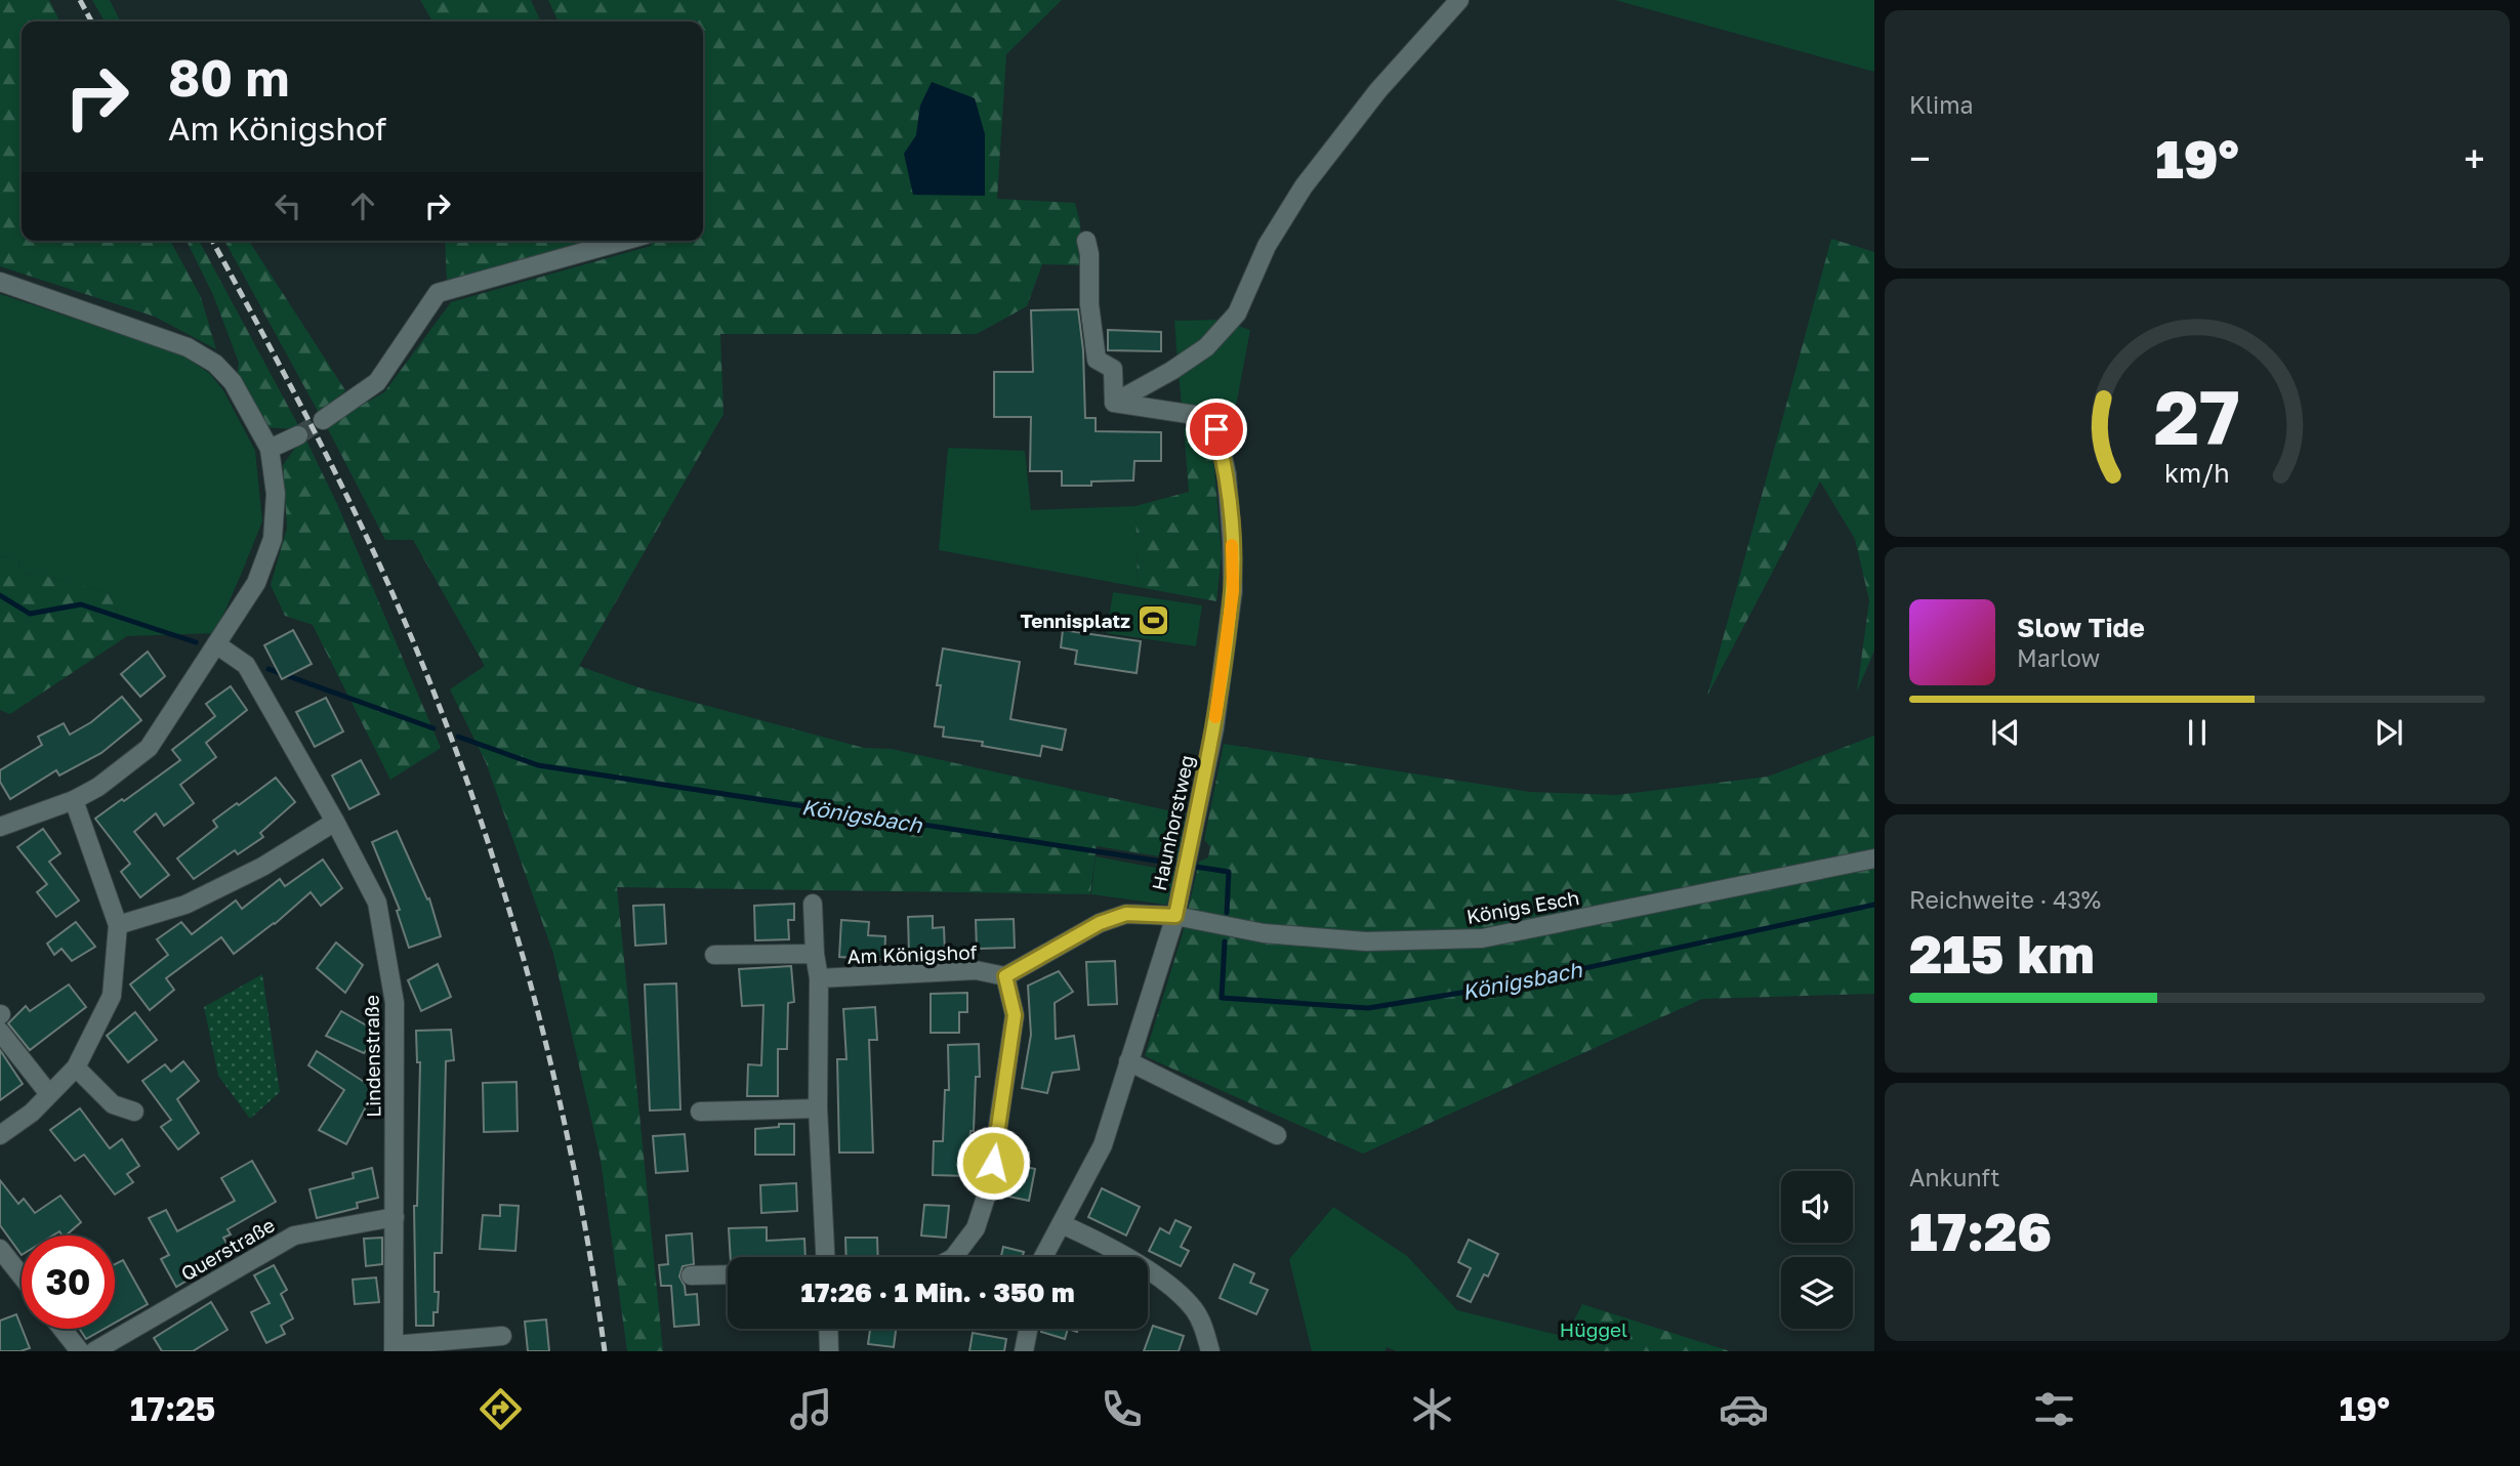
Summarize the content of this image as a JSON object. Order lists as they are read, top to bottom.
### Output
{
  "streets": {
    "street": [
      "Haunhorstweg",
      "Königs Esch",
      "Am Königshof",
      "Lindenstraße",
      "Querstraße"
    ]
  },
  "crossings": [
    ["Haunhorstweg", "Königs Esch"],
    ["Lindenstraße", "Querstraße"]
  ],
  "water": ["Königsbach"],
  "parks": ["Hüggel"],
  "places": {
    "sports": ["Tennisplatz"]
  },
  "page": {
    "tile": [
      "Klima",
      ["Reichweite · 43%", "215 km"],
      ["Ankunft", "17:26"]
    ],
    "turn": ["80 m", "Am Königshof"],
    "heat": ["−", "19°", "+"],
    "song": ["Slow Tide", "Marlow"],
    "limit": "30",
    "trip": "17:26 · 1 Min. · 350 m",
    "tabs": ["17:25", "19°"],
    "gauge": ["27", "km/h"]
  }
}
